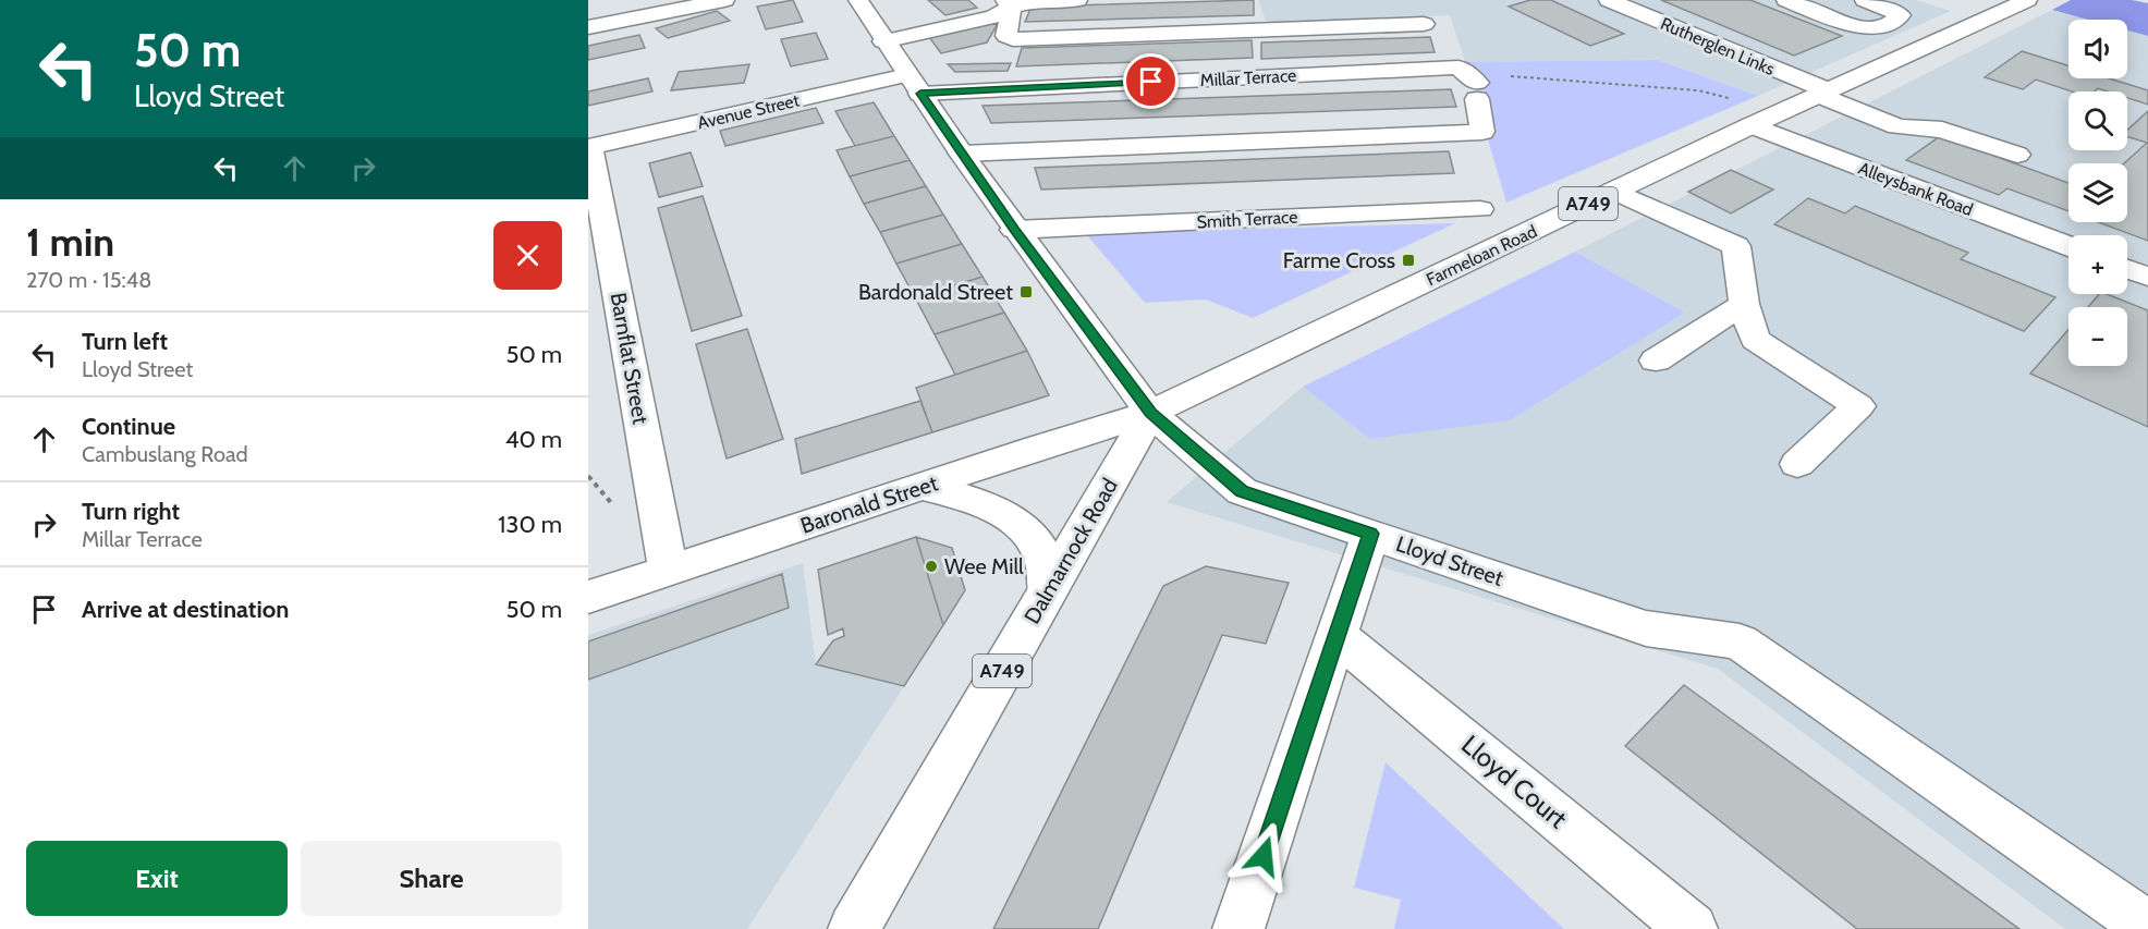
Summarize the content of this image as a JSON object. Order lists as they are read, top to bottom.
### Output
{
  "streets": {
    "street": [
      "Rutherglen Links",
      "Millar Terrace",
      "Avenue Street",
      "Alleysbank Road",
      "A749",
      "Smith Terrace",
      "Farmeloan Road",
      "Barnflat Street",
      "Baronald Street",
      "Dalmarnock Road",
      "Lloyd Street",
      "Lloyd Court"
    ]
  },
  "crossings": [
    ["Rutherglen Links", "Farmeloan Road"],
    ["Millar Terrace", "Avenue Street"],
    ["Millar Terrace", "Lloyd Street"],
    ["Avenue Street", "Barnflat Street"],
    ["Avenue Street", "Lloyd Street"],
    ["Alleysbank Road", "Farmeloan Road"],
    ["Smith Terrace", "Lloyd Street"],
    ["Farmeloan Road", "Baronald Street"],
    ["Farmeloan Road", "Dalmarnock Road"],
    ["Farmeloan Road", "Lloyd Street"],
    ["Barnflat Street", "Baronald Street"],
    ["Baronald Street", "Dalmarnock Road"],
    ["Baronald Street", "Lloyd Street"],
    ["Dalmarnock Road", "Lloyd Street"]
  ],
  "places": {
    "transit": ["Farme Cross", "Bardonald Street"],
    "other": ["Wee Mill"]
  },
  "page": {
    "turn": ["50 m", "Lloyd Street"],
    "map_buttons": ["+", "−"],
    "heading": ["1 min", "270 m · 15:48"],
    "list": [
      {
        "name": "Turn left",
        "note": "Lloyd Street",
        "value": "50 m"
      },
      {
        "name": "Continue",
        "note": "Cambuslang Road",
        "value": "40 m"
      },
      {
        "name": "Turn right",
        "note": "Millar Terrace",
        "value": "130 m"
      },
      {
        "name": "Arrive at destination",
        "value": "50 m"
      }
    ],
    "buttons": ["Exit", "Share"]
  }
}
